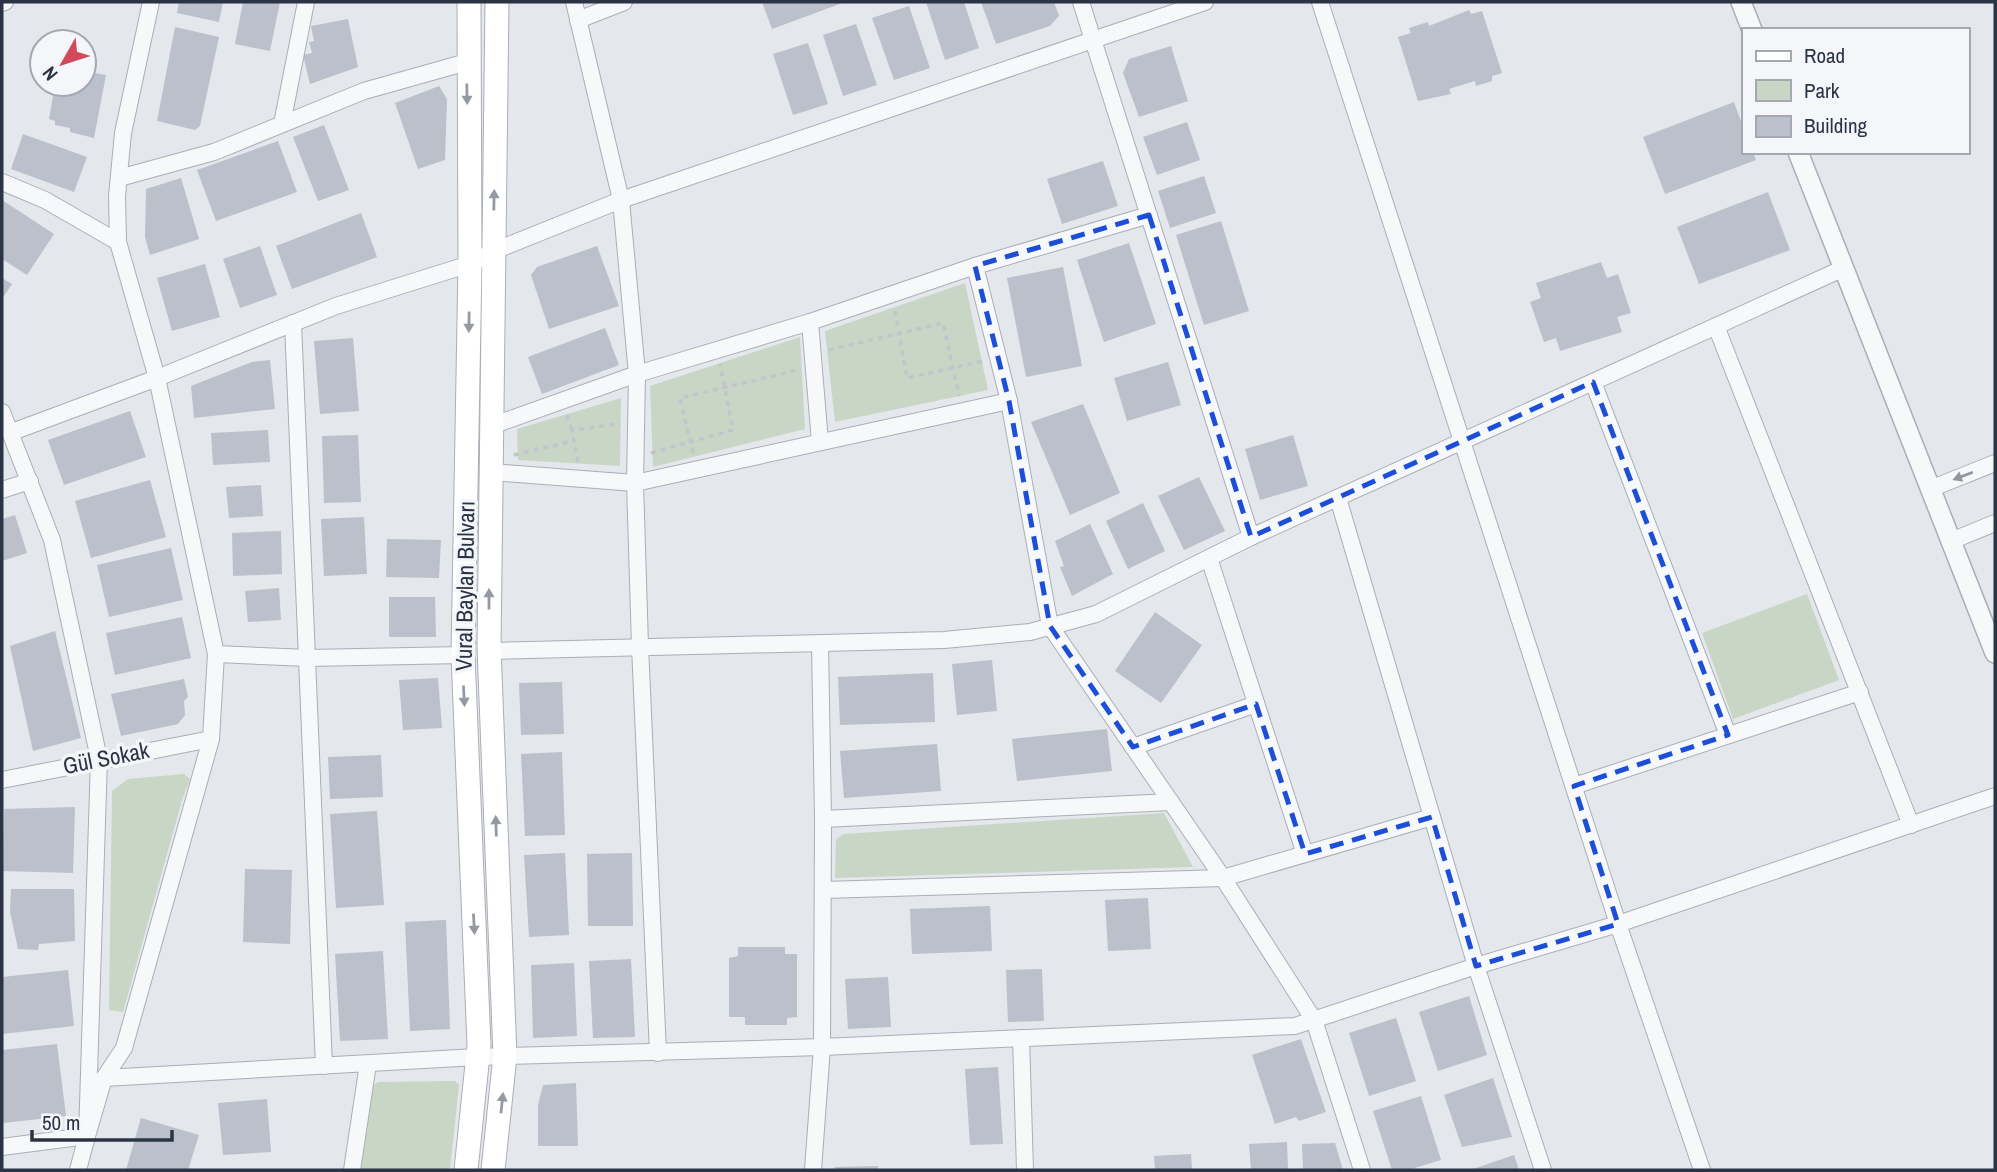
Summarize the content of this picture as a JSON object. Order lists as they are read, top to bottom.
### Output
{
  "streets": {
    "main road": ["Vural Baylan Bulvarı"],
    "street": ["Gül Sokak"]
  },
  "legend": ["Road", "Park", "Building"],
  "scale_bar": "50 m",
  "north": "bottom left"
}
